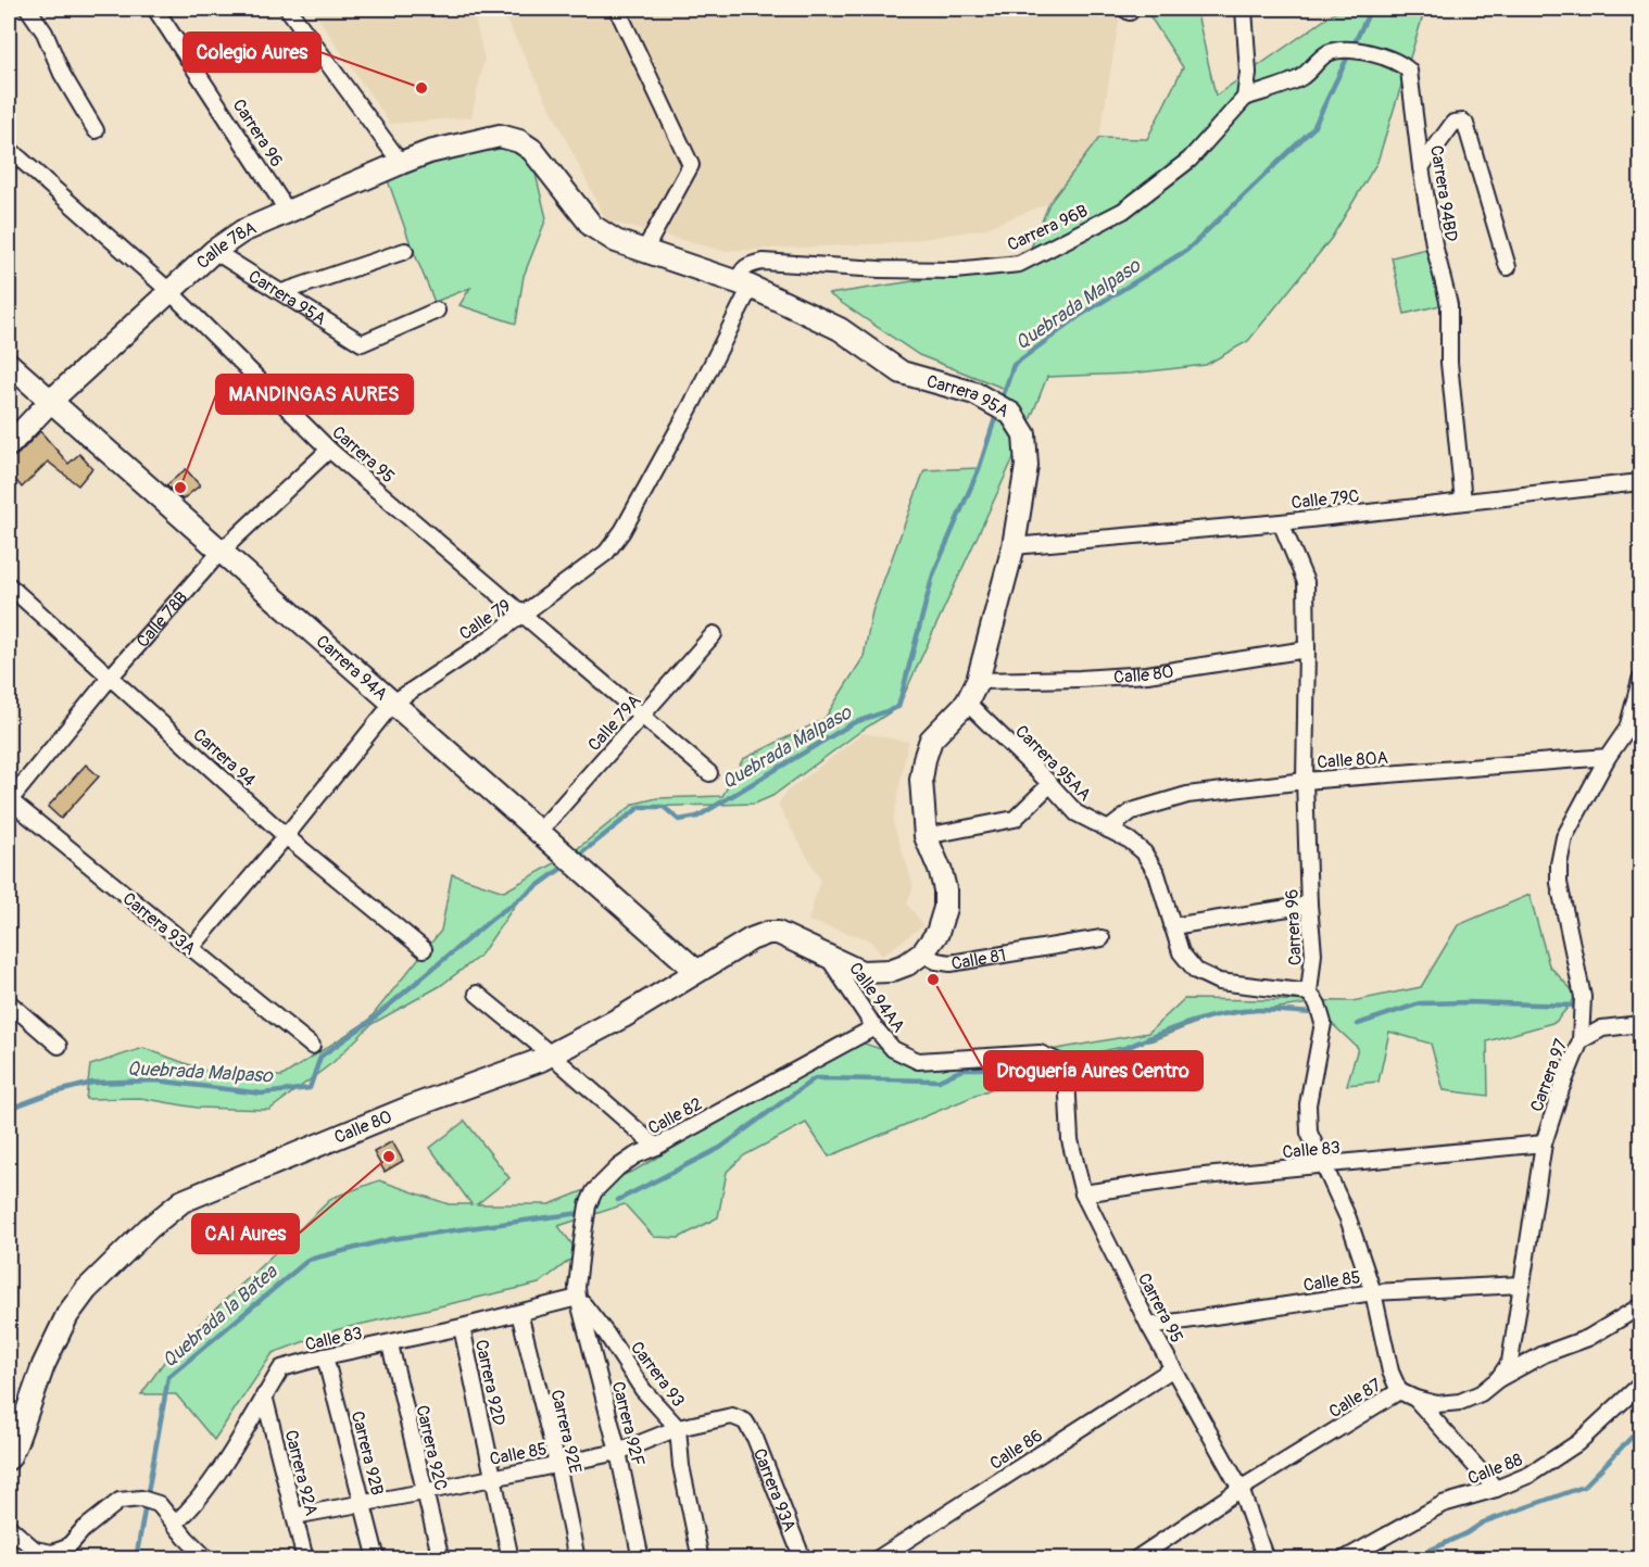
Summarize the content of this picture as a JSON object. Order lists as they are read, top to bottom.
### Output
{
  "streets": {
    "street": [
      "Carrera 96",
      "Carrera 94BD",
      "Carrera 96B",
      "Calle 78A",
      "Carrera 95A",
      "Carrera 95",
      "Calle 79C",
      "Calle 78B",
      "Calle 79",
      "Carrera 94A",
      "Calle 80",
      "Calle 79A",
      "Carrera 94",
      "Calle 80A",
      "Carrera 95AA",
      "Carrera 93A",
      "Calle 81",
      "Calle 94AA",
      "Carrera 97",
      "Calle 82",
      "Calle 83",
      "Calle 85",
      "Carrera 93",
      "Carrera 92D",
      "Calle 87",
      "Carrera 92F",
      "Carrera 92E",
      "Carrera 92C",
      "Calle 86",
      "Carrera 92B",
      "Calle 88",
      "Carrera 92A"
    ]
  },
  "crossings": [
    ["Carrera 96", "Calle 78A"],
    ["Carrera 96", "Calle 79C"],
    ["Carrera 96", "Calle 80"],
    ["Carrera 96", "Calle 80A"],
    ["Carrera 96", "Carrera 95AA"],
    ["Carrera 94BD", "Carrera 96B"],
    ["Carrera 94BD", "Calle 79C"],
    ["Carrera 96B", "Carrera 95A"],
    ["Carrera 96B", "Calle 79"],
    ["Calle 78A", "Carrera 95A"],
    ["Calle 78A", "Carrera 95"],
    ["Calle 78A", "Carrera 94A"],
    ["Carrera 95A", "Calle 79C"],
    ["Carrera 95A", "Calle 79"],
    ["Carrera 95A", "Calle 80"],
    ["Carrera 95A", "Carrera 95AA"],
    ["Carrera 95A", "Calle 81"],
    ["Carrera 95", "Calle 78B"],
    ["Carrera 95", "Calle 79"],
    ["Carrera 95", "Calle 79A"],
    ["Carrera 95", "Calle 94AA"],
    ["Carrera 95", "Calle 83"],
    ["Carrera 95", "Calle 85"],
    ["Carrera 95", "Calle 87"],
    ["Carrera 95", "Calle 86"],
    ["Calle 78B", "Carrera 94A"],
    ["Calle 78B", "Carrera 94"],
    ["Calle 78B", "Carrera 93A"],
    ["Calle 79", "Carrera 94A"],
    ["Calle 79", "Carrera 94"],
    ["Calle 79", "Carrera 93A"],
    ["Carrera 94A", "Calle 80"],
    ["Carrera 94A", "Calle 79A"],
    ["Calle 80", "Calle 94AA"],
    ["Calle 80A", "Carrera 95AA"],
    ["Calle 80A", "Carrera 97"],
    ["Carrera 93A", "Calle 85"],
    ["Calle 94AA", "Calle 82"],
    ["Carrera 97", "Calle 83"],
    ["Carrera 97", "Calle 85"],
    ["Carrera 97", "Calle 87"],
    ["Calle 82", "Calle 83"],
    ["Calle 82", "Carrera 93"],
    ["Calle 82", "Carrera 92F"],
    ["Calle 83", "Carrera 93"],
    ["Calle 83", "Carrera 92D"],
    ["Calle 83", "Carrera 92F"],
    ["Calle 83", "Carrera 92E"],
    ["Calle 83", "Carrera 92C"],
    ["Calle 83", "Carrera 92B"],
    ["Calle 83", "Carrera 92A"],
    ["Calle 85", "Carrera 93"],
    ["Calle 85", "Carrera 92D"],
    ["Calle 85", "Carrera 92F"],
    ["Calle 85", "Carrera 92E"],
    ["Calle 85", "Carrera 92C"],
    ["Calle 85", "Carrera 92B"],
    ["Calle 85", "Carrera 92A"],
    ["Carrera 93", "Carrera 92F"]
  ],
  "water": ["Quebrada Malpaso", "Quebrada la Batea"],
  "places": [
    "Colegio Aures",
    "MANDINGAS AURES",
    "Droguería Aures Centro",
    "CAI Aures"
  ]
}
